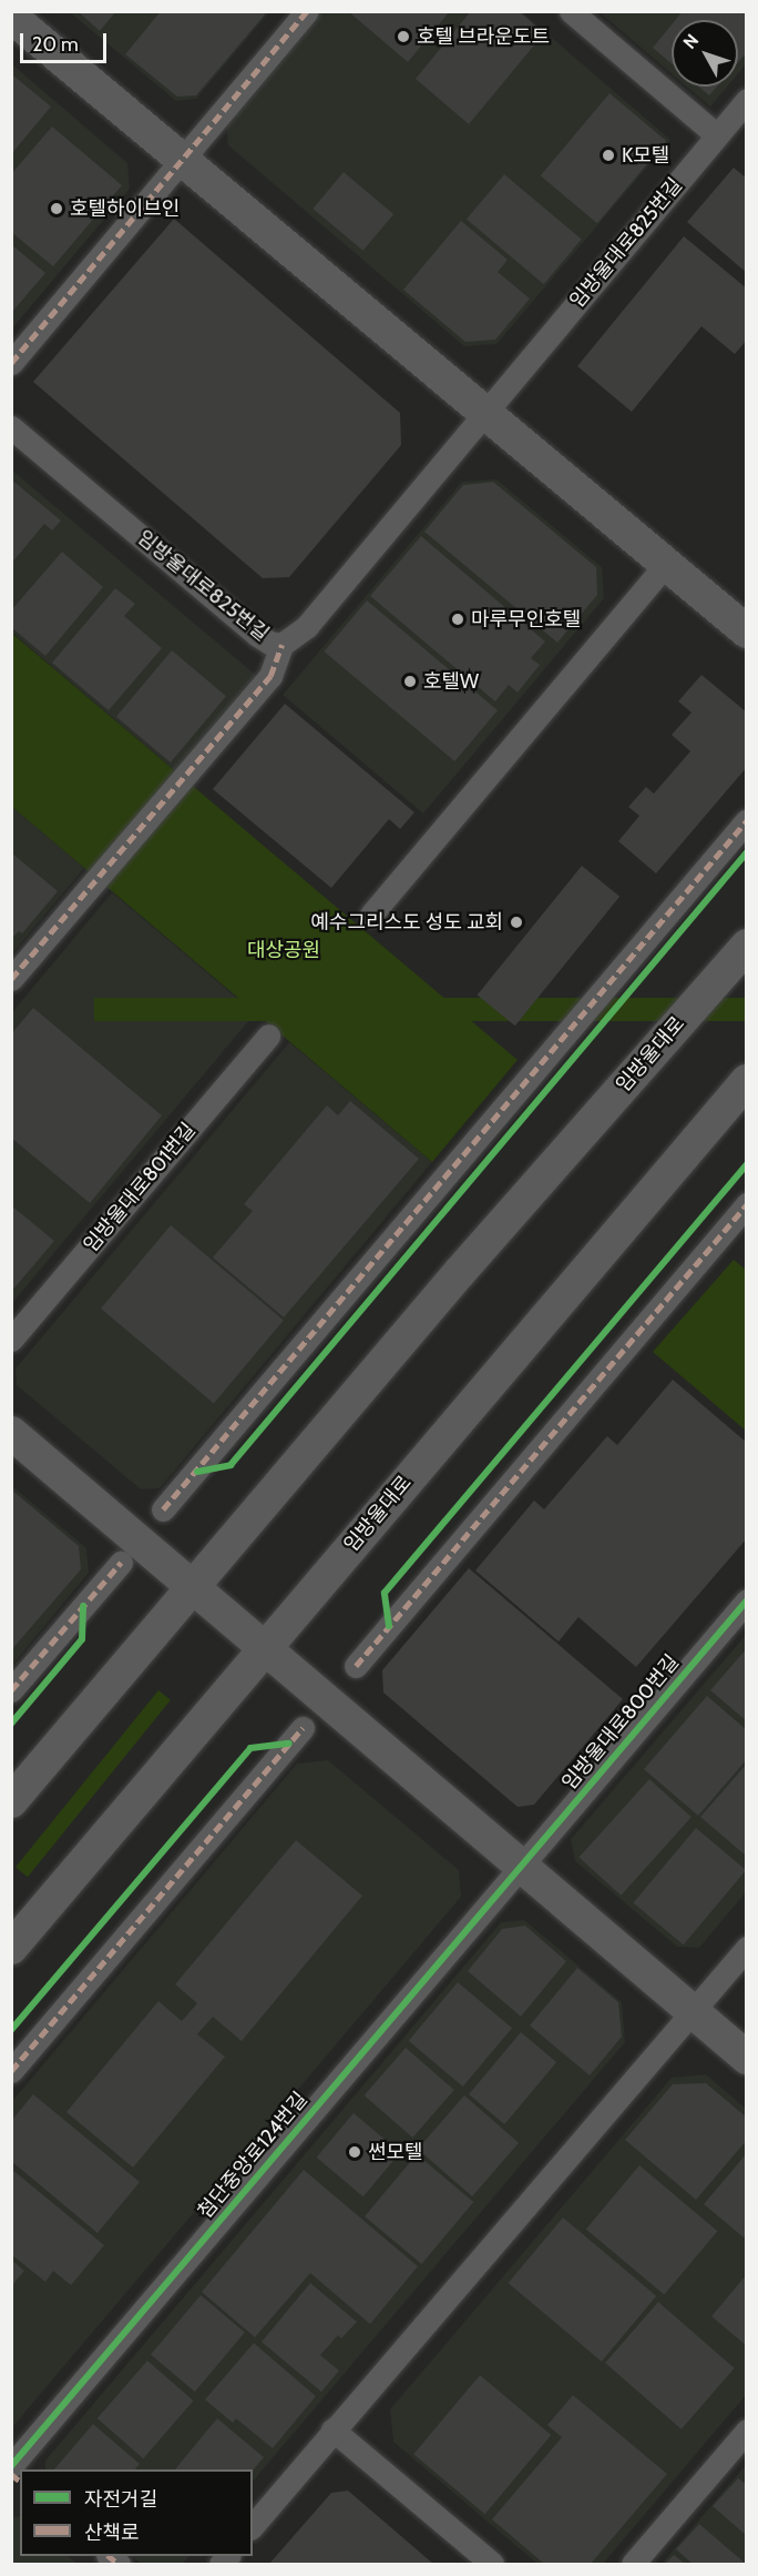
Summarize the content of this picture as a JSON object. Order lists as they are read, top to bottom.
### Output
{
  "streets": {
    "main road": ["임방울대로"],
    "street": [
      "임방울대로825번길",
      "임방울대로801번길",
      "임방울대로800번길",
      "첨단중앙로124번길"
    ]
  },
  "crossings": [
    ["임방울대로800번길", "첨단중앙로124번길"]
  ],
  "parks": ["대상공원"],
  "places": [
    "호텔 브라운도트",
    "K모텔",
    "호텔하이브인",
    "마루무인호텔",
    "호텔W",
    "예수그리스도 성도 교회",
    "썬모텔"
  ],
  "legend": ["자전거길", "산책로"],
  "scale_bar": "20 m",
  "north": "top left"
}
